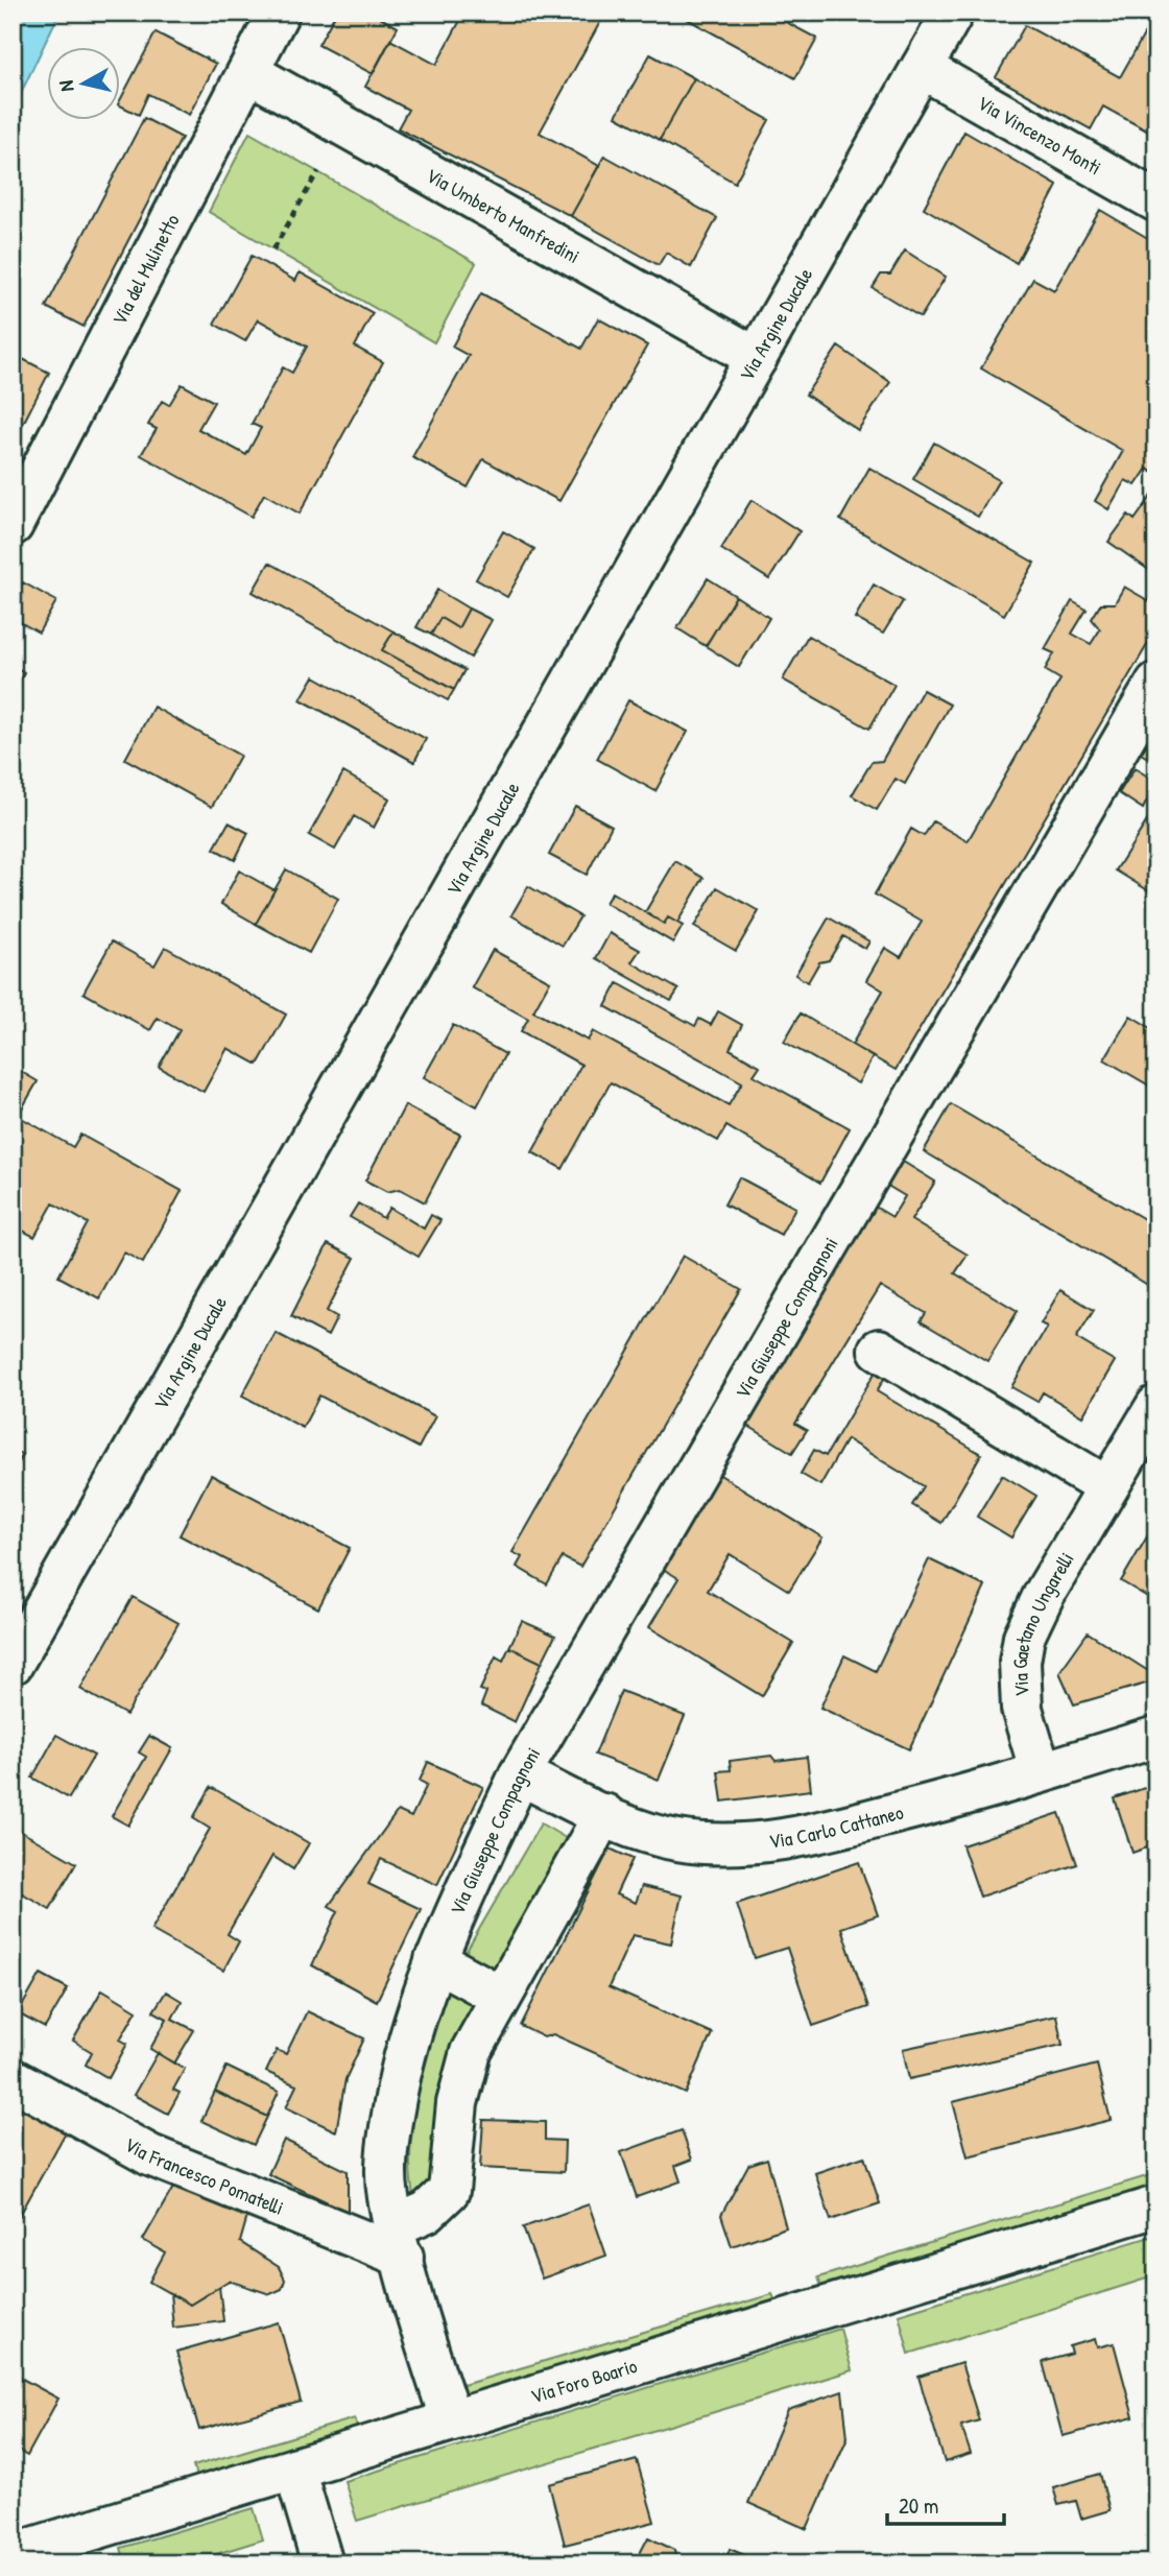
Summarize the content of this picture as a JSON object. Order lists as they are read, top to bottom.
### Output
{
  "streets": {
    "street": [
      "Via Vincenzo Monti",
      "Via Umberto Manfredini",
      "Via del Mulinetto",
      "Via Argine Ducale",
      "Via Giuseppe Compagnoni",
      "Via Gaetano Ungarelli",
      "Via Carlo Cattaneo",
      "Via Francesco Pomatelli",
      "Via Foro Boario"
    ]
  },
  "crossings": [
    ["Via Vincenzo Monti", "Via Argine Ducale"],
    ["Via Umberto Manfredini", "Via del Mulinetto"],
    ["Via Umberto Manfredini", "Via Argine Ducale"],
    ["Via Giuseppe Compagnoni", "Via Carlo Cattaneo"],
    ["Via Giuseppe Compagnoni", "Via Francesco Pomatelli"],
    ["Via Giuseppe Compagnoni", "Via Foro Boario"],
    ["Via Gaetano Ungarelli", "Via Carlo Cattaneo"]
  ],
  "scale_bar": "20 m",
  "north": "left"
}
